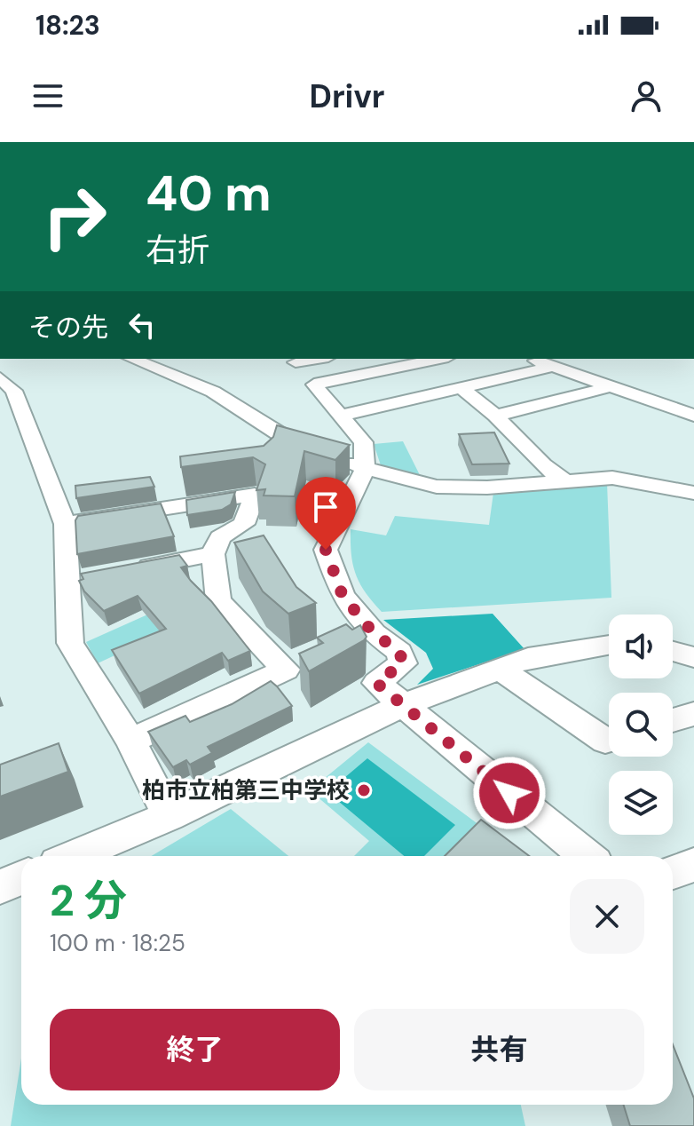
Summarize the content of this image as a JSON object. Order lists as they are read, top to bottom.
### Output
{
  "places": ["柏市立柏第三中学校"],
  "page": {
    "status": "18:23",
    "header": "Drivr",
    "turn": ["40 m", "右折"],
    "then": "その先",
    "heading": ["2 分", "100 m · 18:25"],
    "buttons": ["終了", "共有"]
  }
}
